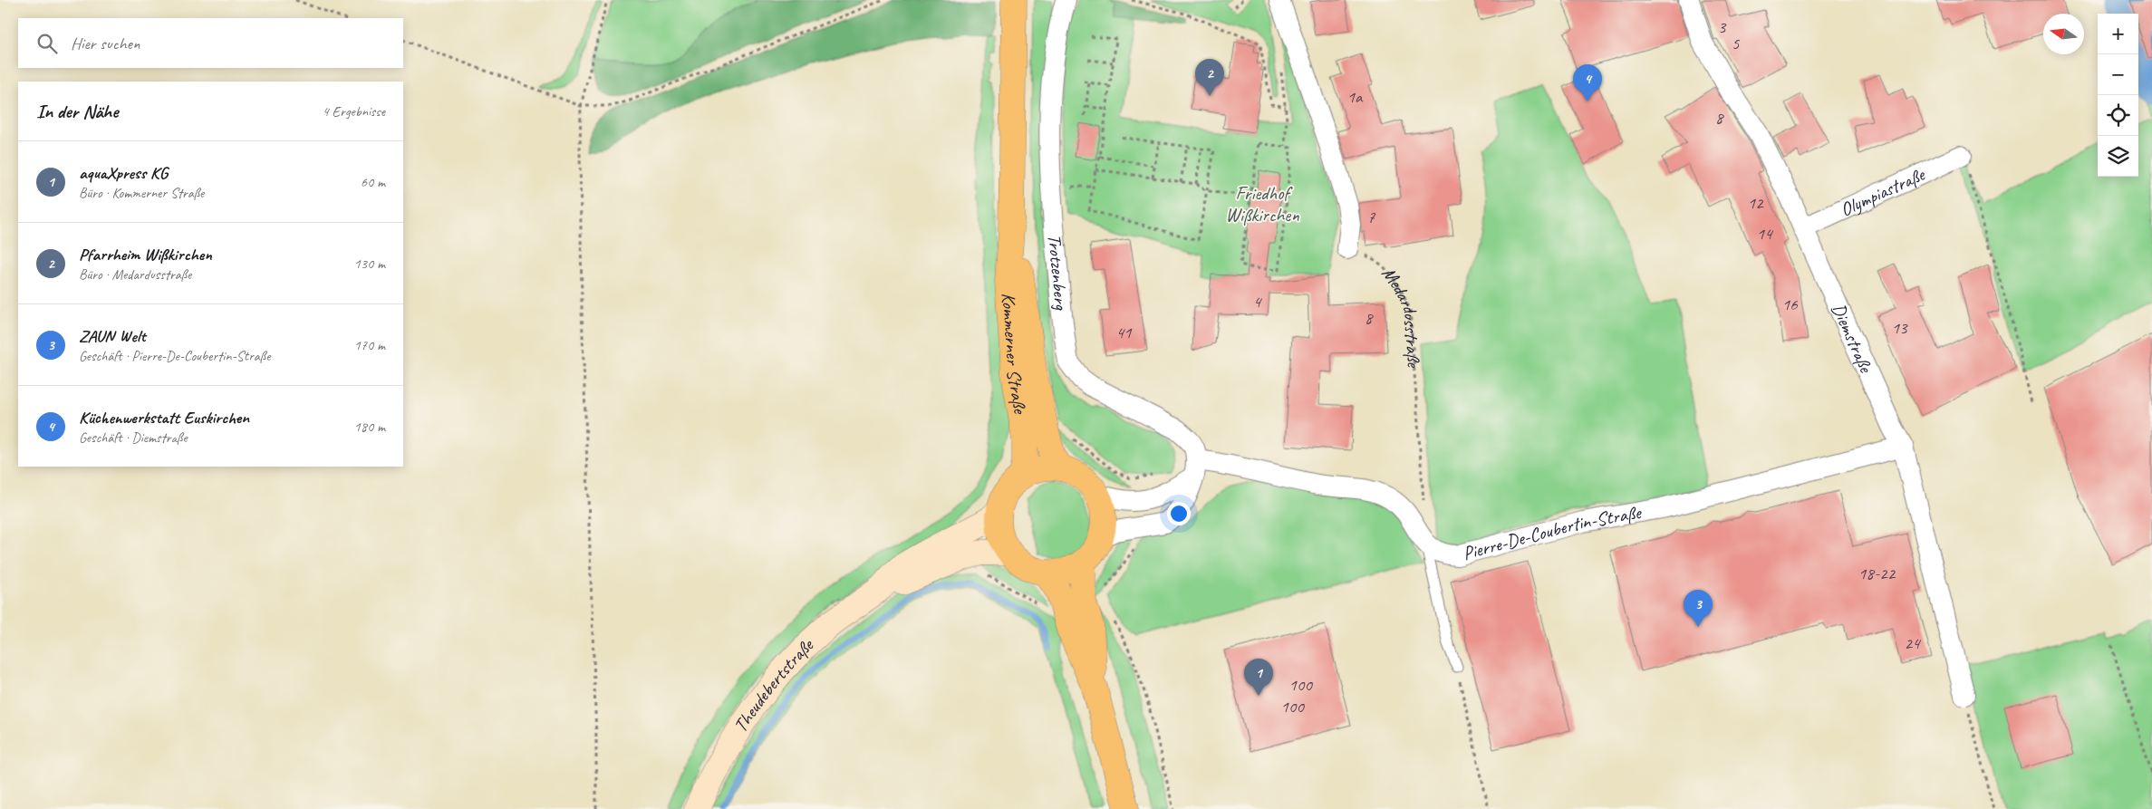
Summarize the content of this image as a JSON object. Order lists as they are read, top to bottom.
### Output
{
  "streets": {
    "main road": ["Kommerner Straße", "Theudebertstraße"],
    "street": [
      "Olympiastraße",
      "Trotzenberg",
      "Diemstraße",
      "Pierre-De-Coubertin-Straße"
    ],
    "path": ["Medardusstraße"]
  },
  "crossings": [
    ["Olympiastraße", "Diemstraße"],
    ["Diemstraße", "Pierre-De-Coubertin-Straße"],
    ["Kommerner Straße", "Theudebertstraße"]
  ],
  "parks": ["Friedhof Wißkirchen"],
  "house_numbers": [
    "3",
    "5",
    "1a",
    "8",
    "12",
    "7",
    "14",
    "4",
    "16",
    "8",
    "13",
    "41",
    "18-22",
    "24",
    "100",
    "100"
  ],
  "north": "left",
  "page": {
    "map_buttons": ["+", "−"],
    "search": "Hier suchen",
    "pins": [
      "2",
      "4",
      "3",
      "1"
    ],
    "heading": ["In der Nähe", "4 Ergebnisse"],
    "list": [
      {
        "mark": "1",
        "name": "aquaXpress KG",
        "note": "Büro · Kommerner Straße",
        "value": "60 m"
      },
      {
        "mark": "2",
        "name": "Pfarrheim Wißkirchen",
        "note": "Büro · Medardusstraße",
        "value": "130 m"
      },
      {
        "mark": "3",
        "name": "ZAUN Welt",
        "note": "Geschäft · Pierre-De-Coubertin-Straße",
        "value": "170 m"
      },
      {
        "mark": "4",
        "name": "Küchenwerkstatt Euskirchen",
        "note": "Geschäft · Diemstraße",
        "value": "180 m"
      }
    ]
  }
}
